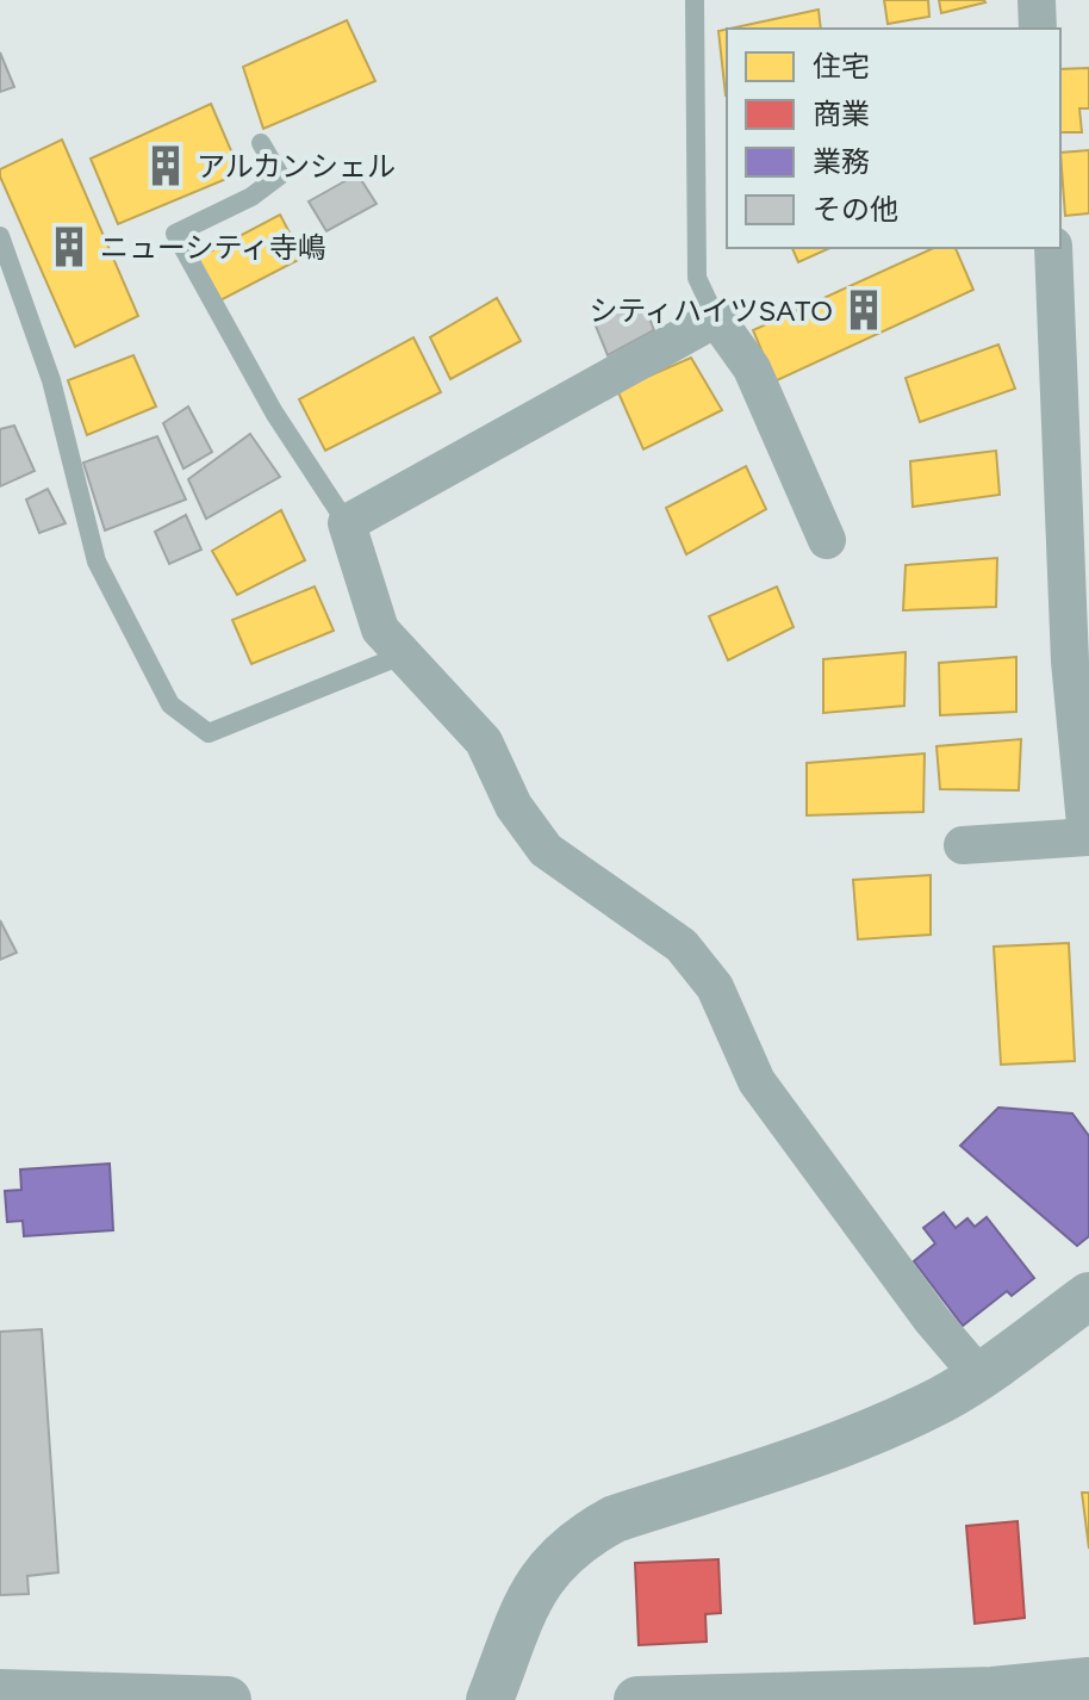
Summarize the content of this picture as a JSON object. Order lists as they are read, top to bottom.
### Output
{
  "places": {
    "building": ["アルカンシェル", "ニューシティ寺嶋", "シティハイツSATO"]
  },
  "legend": [
    "住宅",
    "商業",
    "業務",
    "その他"
  ]
}
